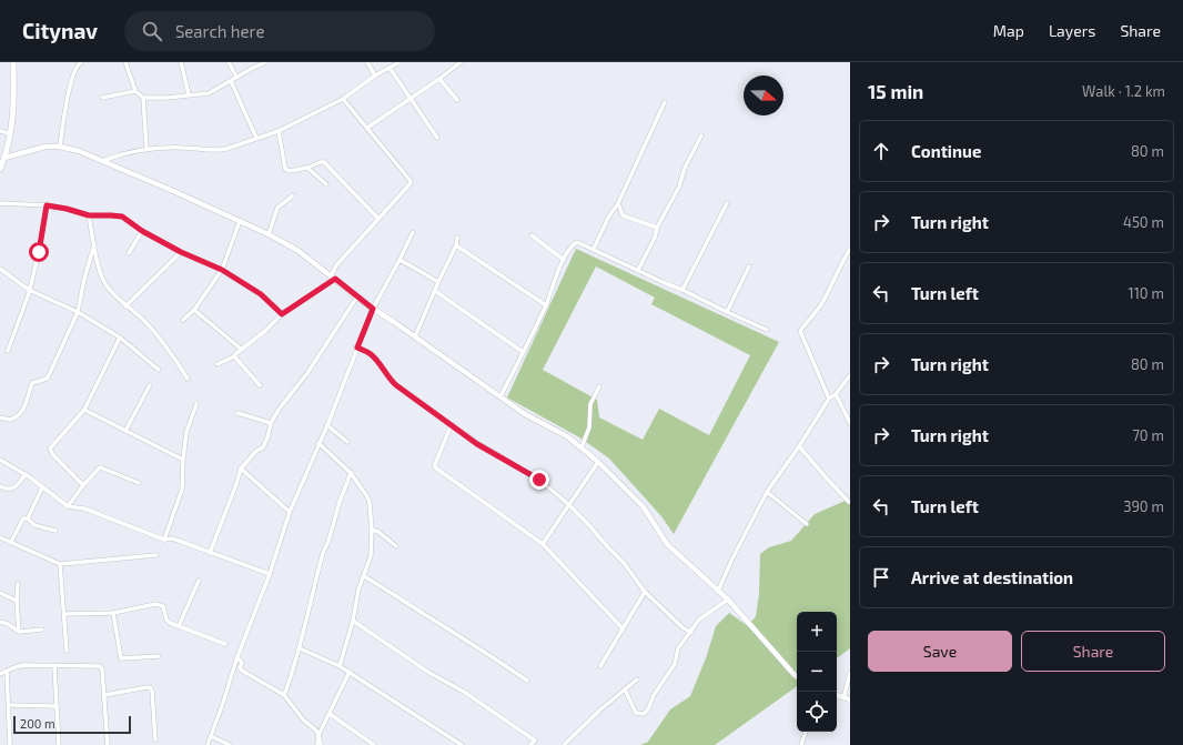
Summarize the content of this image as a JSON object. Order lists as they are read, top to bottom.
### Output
{
  "scale_bar": "200 m",
  "north": "right",
  "page": {
    "header": "Citynav",
    "search": "Search here",
    "nav": ["Map", "Layers", "Share"],
    "heading": ["15 min", "Walk · 1.2 km"],
    "list": [
      ["Continue", "80 m"],
      ["Turn right", "450 m"],
      ["Turn left", "110 m"],
      ["Turn right", "80 m"],
      ["Turn right", "70 m"],
      ["Turn left", "390 m"],
      "Arrive at destination"
    ],
    "map_buttons": ["+", "−"],
    "buttons": ["Save", "Share"],
    "scale": "200 m"
  }
}
